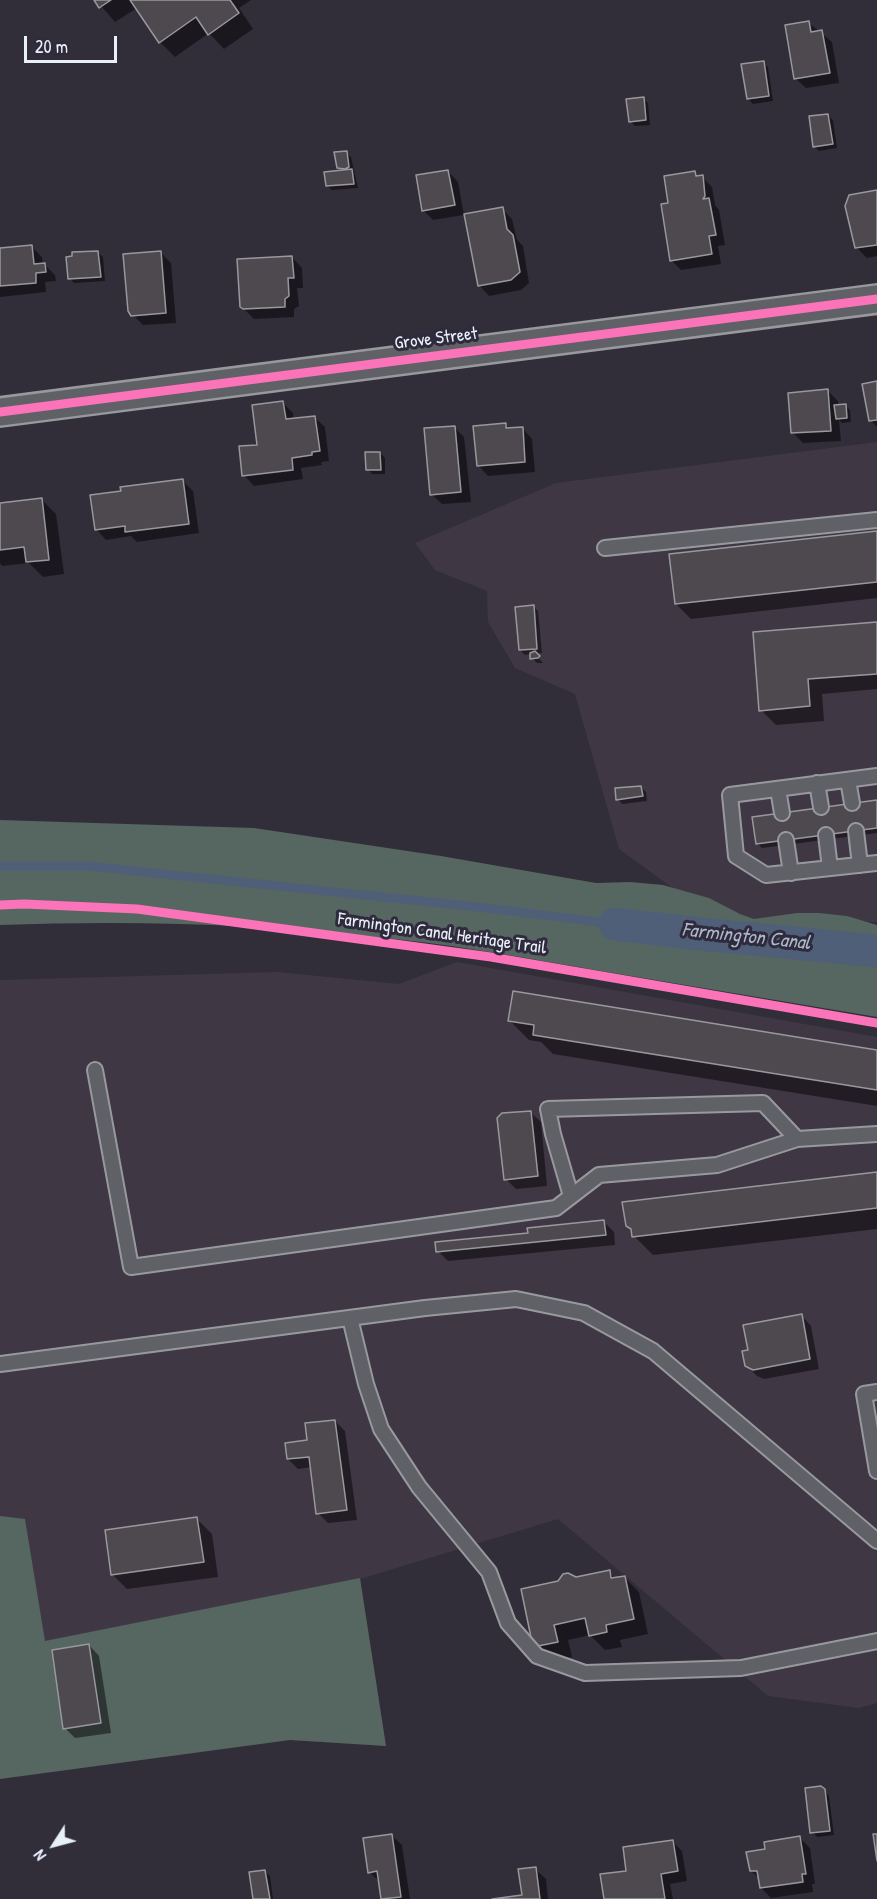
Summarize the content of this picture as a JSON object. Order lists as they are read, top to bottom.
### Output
{
  "streets": {
    "street": ["Grove Street"],
    "cycle path": ["Farmington Canal Heritage Trail"]
  },
  "water": ["Farmington Canal"],
  "scale_bar": "20 m",
  "north": "bottom left"
}
